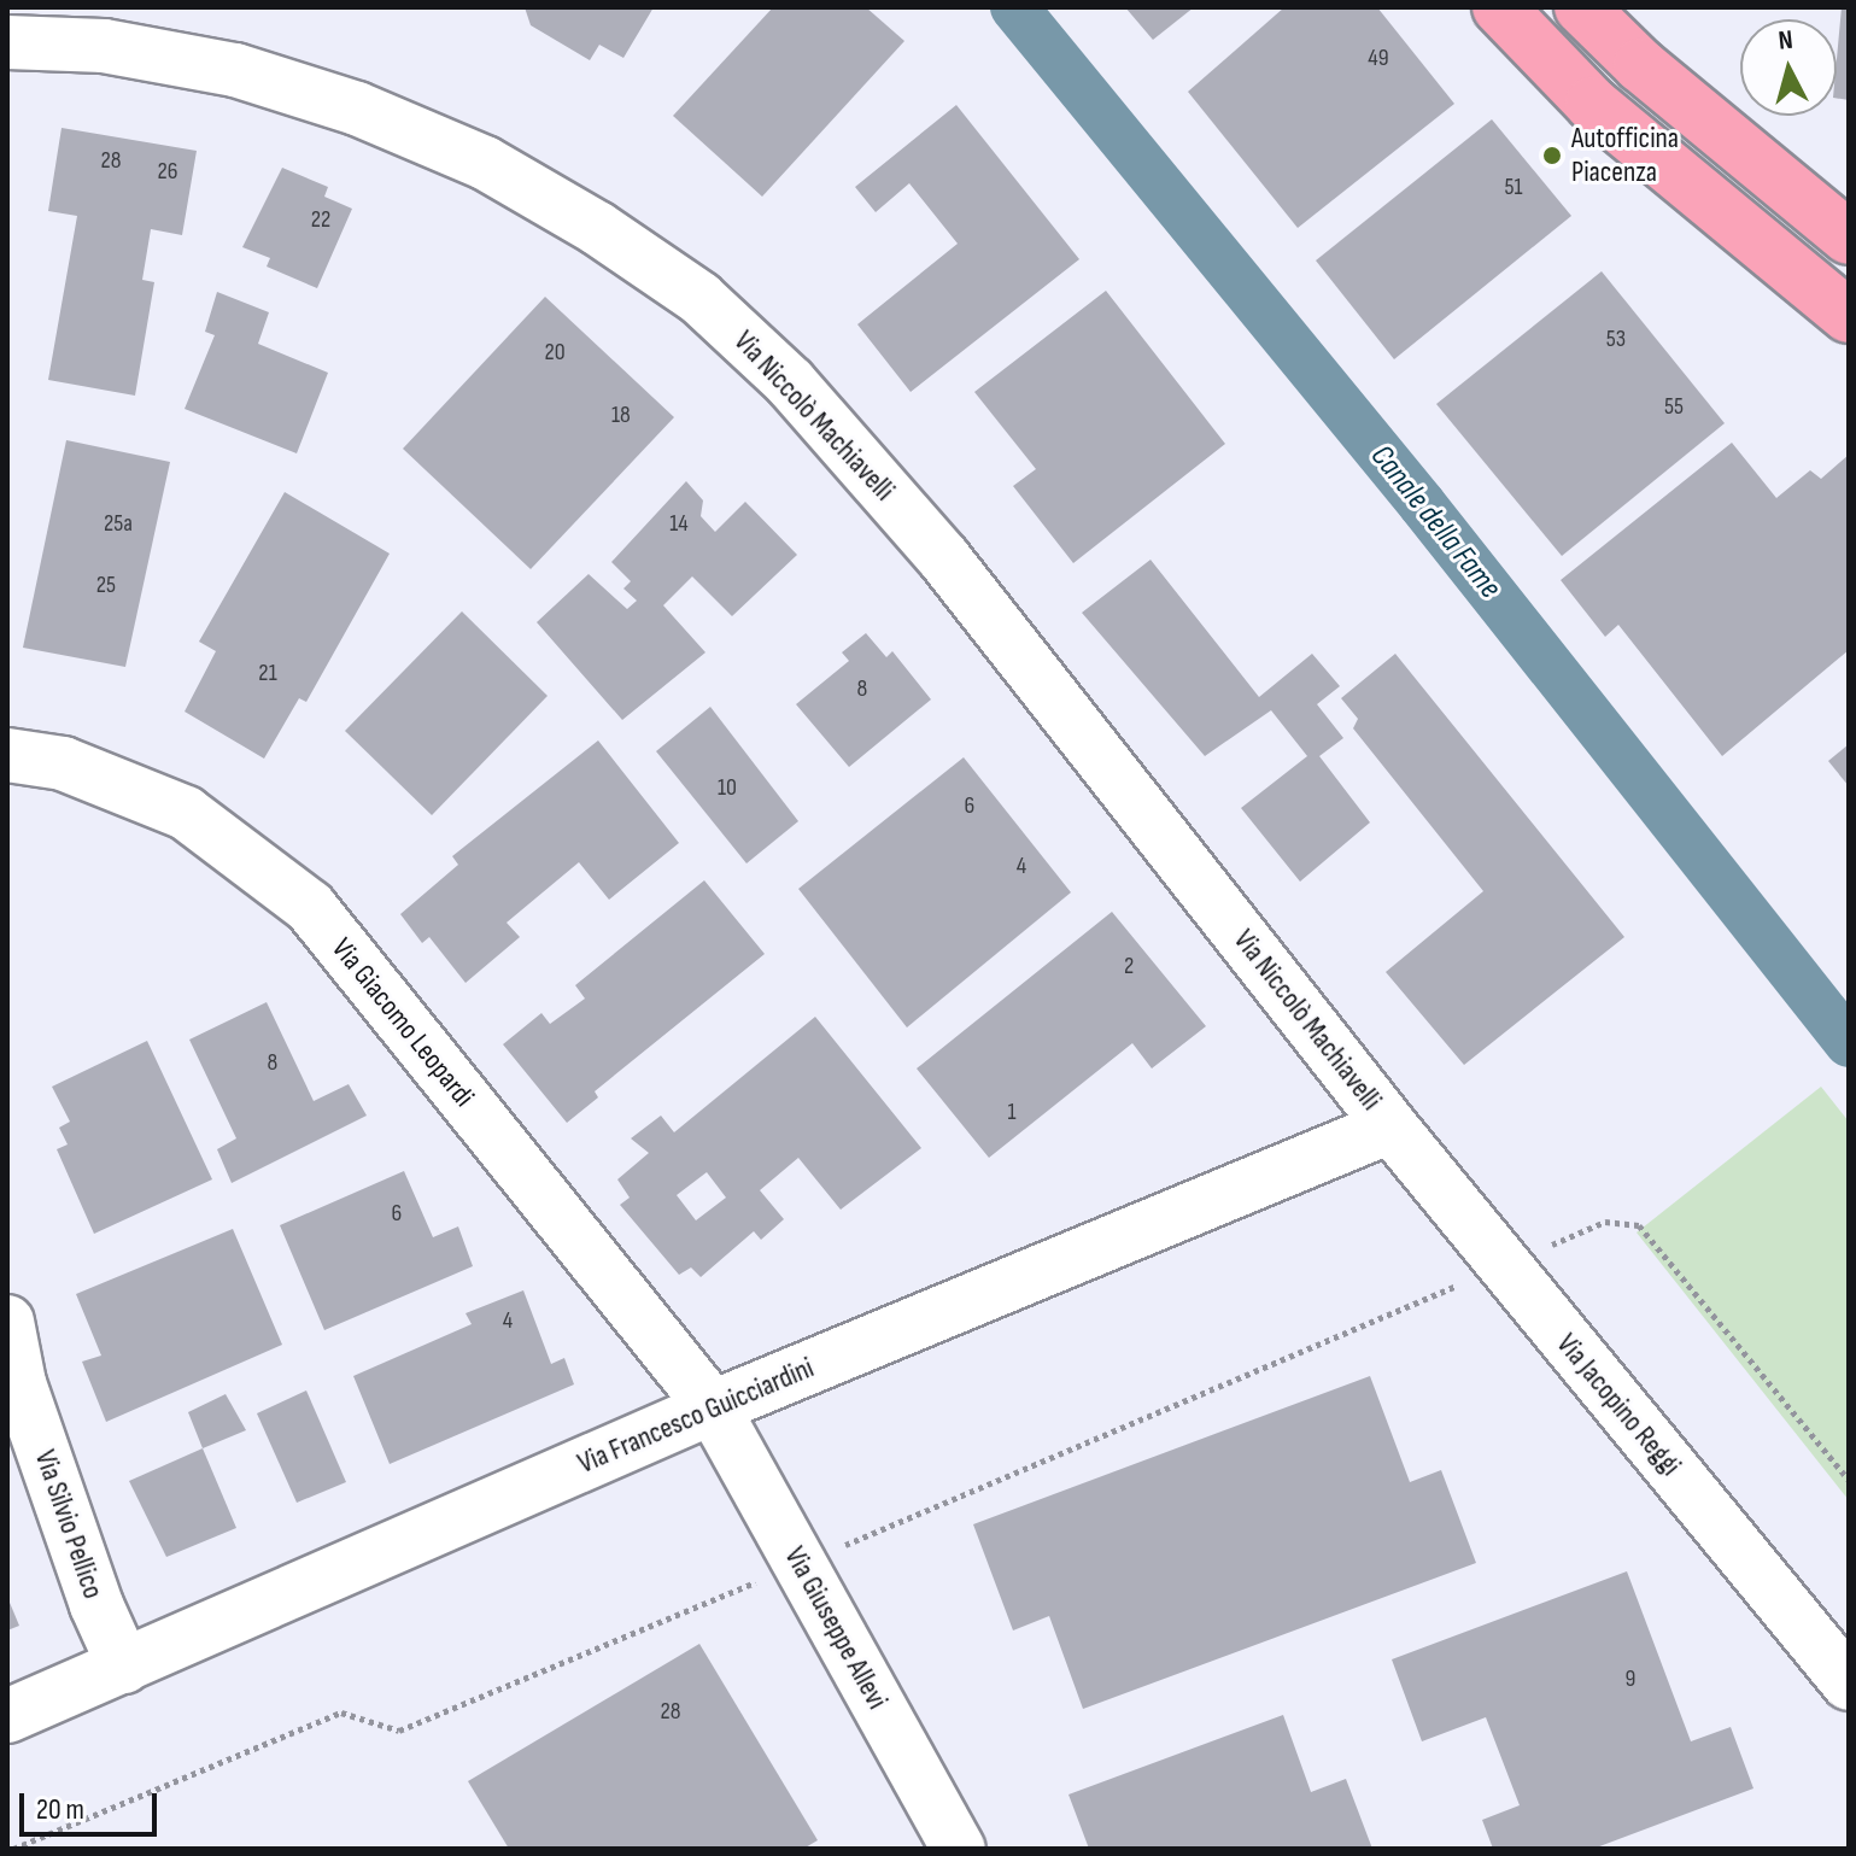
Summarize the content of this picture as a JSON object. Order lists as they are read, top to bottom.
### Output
{
  "streets": {
    "street": [
      "Via Niccolò Machiavelli",
      "Via Giacomo Leopardi",
      "Via Jacopino Reggi",
      "Via Francesco Guicciardini",
      "Via Silvio Pellico",
      "Via Giuseppe Allevi"
    ]
  },
  "crossings": [
    ["Via Niccolò Machiavelli", "Via Jacopino Reggi"],
    ["Via Niccolò Machiavelli", "Via Francesco Guicciardini"],
    ["Via Giacomo Leopardi", "Via Francesco Guicciardini"],
    ["Via Giacomo Leopardi", "Via Giuseppe Allevi"],
    ["Via Jacopino Reggi", "Via Francesco Guicciardini"],
    ["Via Francesco Guicciardini", "Via Silvio Pellico"],
    ["Via Francesco Guicciardini", "Via Giuseppe Allevi"]
  ],
  "water": ["Canale della Fame"],
  "places": ["Autofficina Piacenza"],
  "house_numbers": [
    "49",
    "28",
    "26",
    "51",
    "22",
    "53",
    "20",
    "55",
    "18",
    "25a",
    "14",
    "25",
    "21",
    "8",
    "10",
    "6",
    "4",
    "2",
    "8",
    "1",
    "6",
    "4",
    "9",
    "28"
  ],
  "scale_bar": "20 m",
  "north": "top"
}
